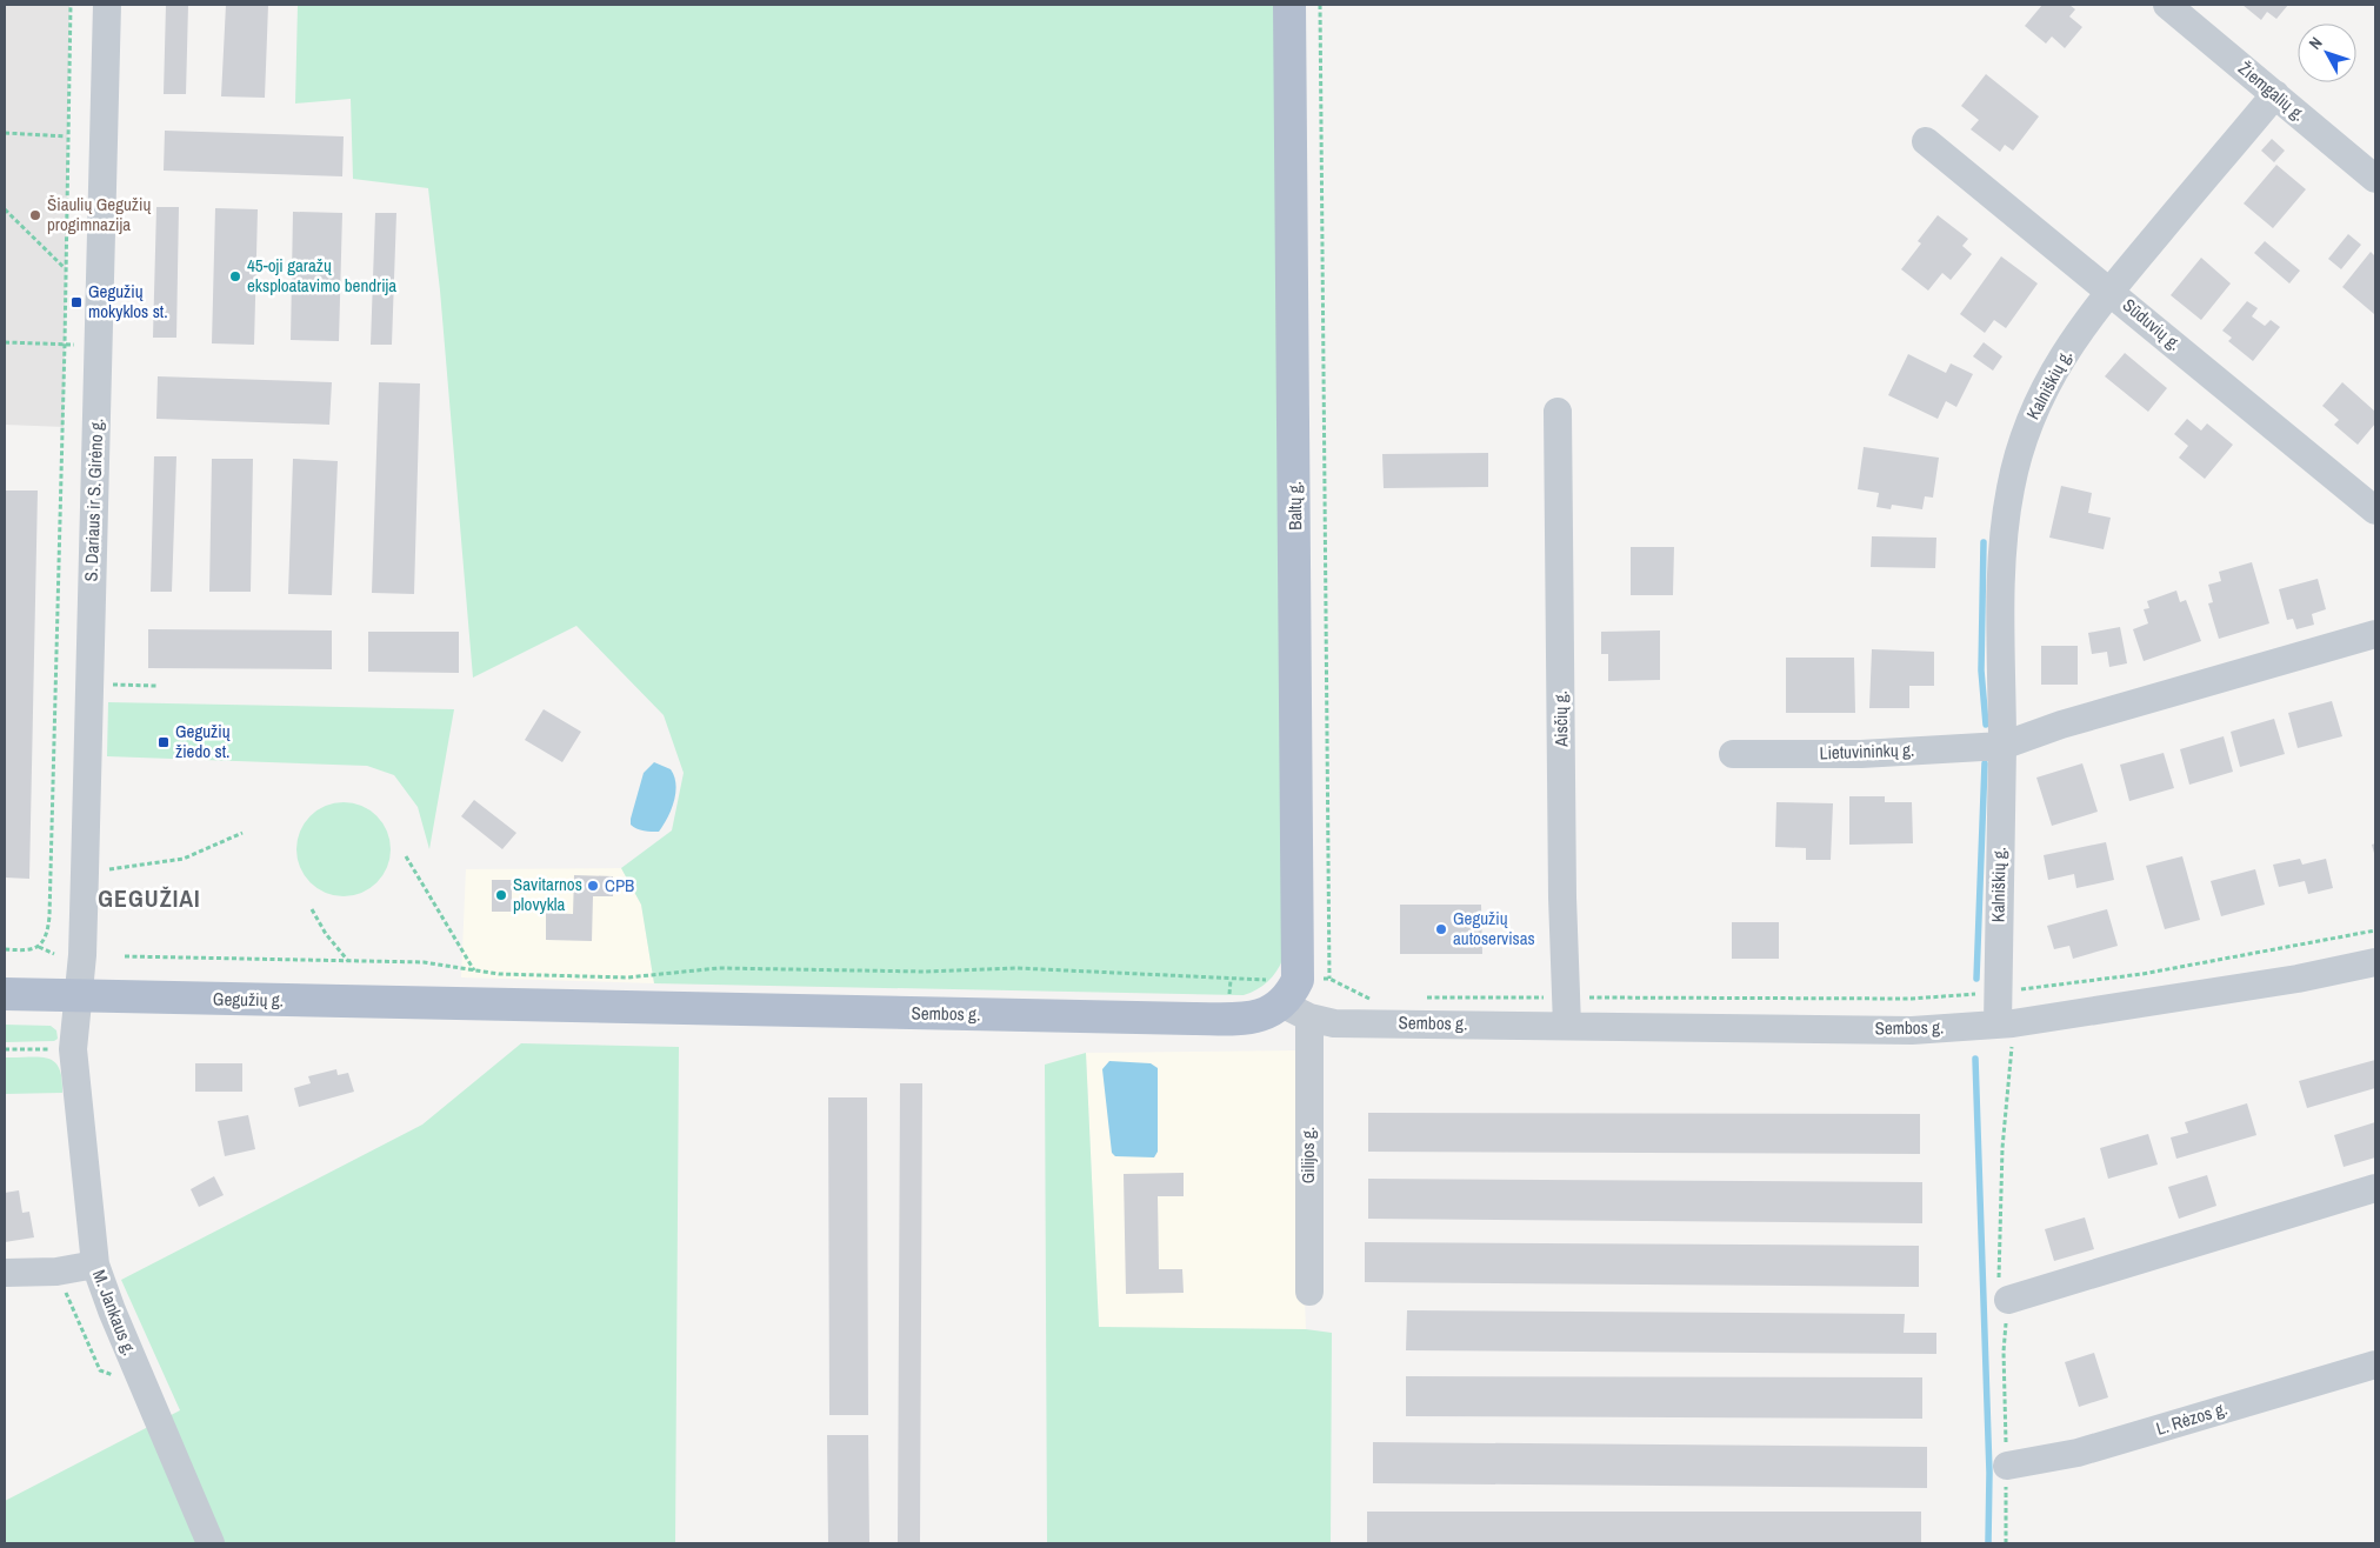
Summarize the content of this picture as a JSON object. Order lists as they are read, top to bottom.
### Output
{
  "streets": {
    "main road": ["Baltų g.", "Gegužių g.", "Sembos g."],
    "street": [
      "Žiemgalių g.",
      "Sūduvių g.",
      "Kalniškių g.",
      "S. Dariaus ir S. Girėno g.",
      "Aisčių g.",
      "Lietuvininkų g.",
      "Gilijos g.",
      "M. Jankaus g.",
      "L. Rėzos g."
    ]
  },
  "crossings": [
    ["Žiemgalių g.", "Kalniškių g."],
    ["Sūduvių g.", "Kalniškių g."],
    ["Kalniškių g.", "Lietuvininkų g."],
    ["Kalniškių g.", "Sembos g."],
    ["S. Dariaus ir S. Girėno g.", "Gegužių g."],
    ["S. Dariaus ir S. Girėno g.", "M. Jankaus g."],
    ["Baltų g.", "Sembos g."],
    ["Baltų g.", "Gilijos g."],
    ["Aisčių g.", "Sembos g."],
    ["Gegužių g.", "Sembos g."],
    ["Gegužių g.", "M. Jankaus g."],
    ["Sembos g.", "Gilijos g."]
  ],
  "districts": ["GEGUŽIAI"],
  "places": {
    "other": [
      "Šiaulių Gegužių progimnazija",
      "45-oji garažų eksploatavimo bendrija",
      "CPB",
      "Savitarnos plovykla",
      "Gegužių autoservisas"
    ],
    "transit": ["Gegužių mokyklos st.", "Gegužių žiedo st."]
  },
  "north": "top left"
}
